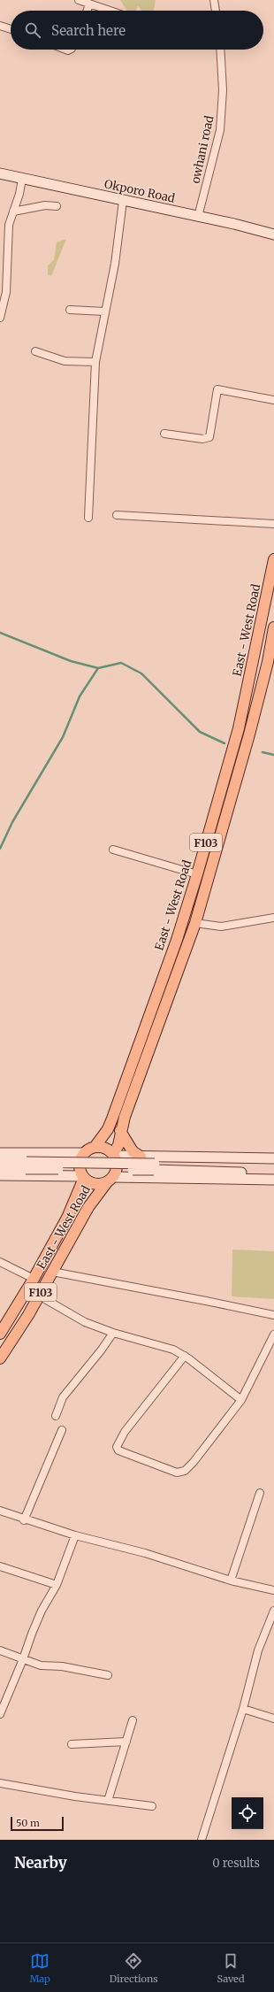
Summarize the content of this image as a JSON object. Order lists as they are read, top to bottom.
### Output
{
  "streets": {
    "main road": ["Okporo Road", "East - West Road", "F103"],
    "street": ["owhani road"]
  },
  "crossings": [
    ["owhani road", "Okporo Road"],
    ["East - West Road", "F103"]
  ],
  "scale_bar": "50 m",
  "page": {
    "search": "Search here",
    "scale": "50 m",
    "heading": ["Nearby", "0 results"],
    "nav": ["Map", "Directions", "Saved"]
  }
}
